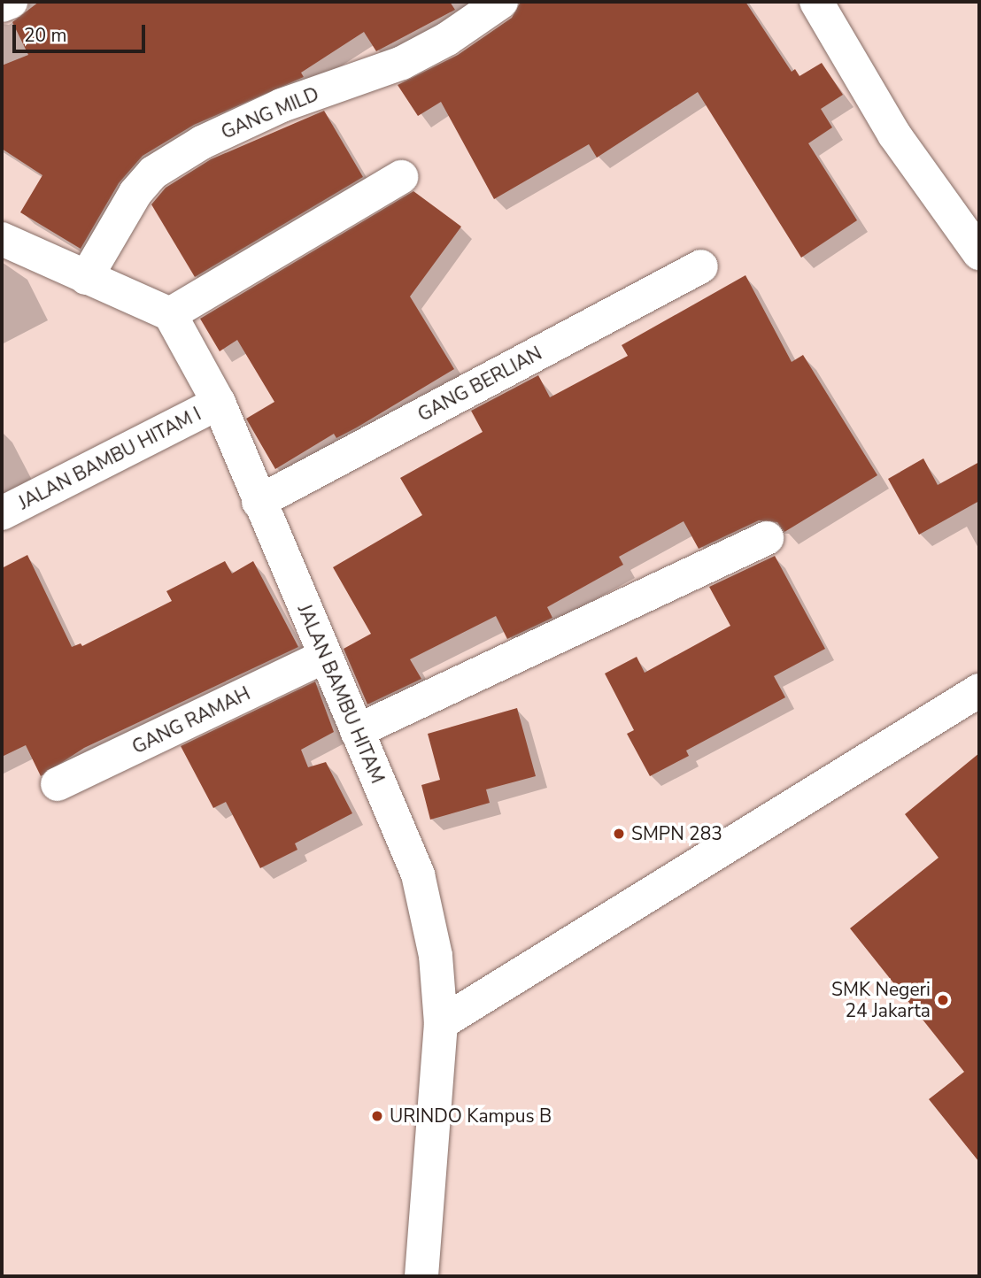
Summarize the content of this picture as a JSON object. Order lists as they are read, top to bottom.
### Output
{
  "streets": {
    "street": [
      "GANG MILD",
      "GANG BERLIAN",
      "JALAN BAMBU HITAM I",
      "JALAN BAMBU HITAM",
      "GANG RAMAH"
    ]
  },
  "crossings": [
    ["GANG BERLIAN", "JALAN BAMBU HITAM"],
    ["JALAN BAMBU HITAM I", "JALAN BAMBU HITAM"],
    ["JALAN BAMBU HITAM", "GANG RAMAH"]
  ],
  "places": ["SMPN 283", "SMK Negeri 24 Jakarta", "URINDO Kampus B"],
  "scale_bar": "20 m"
}
